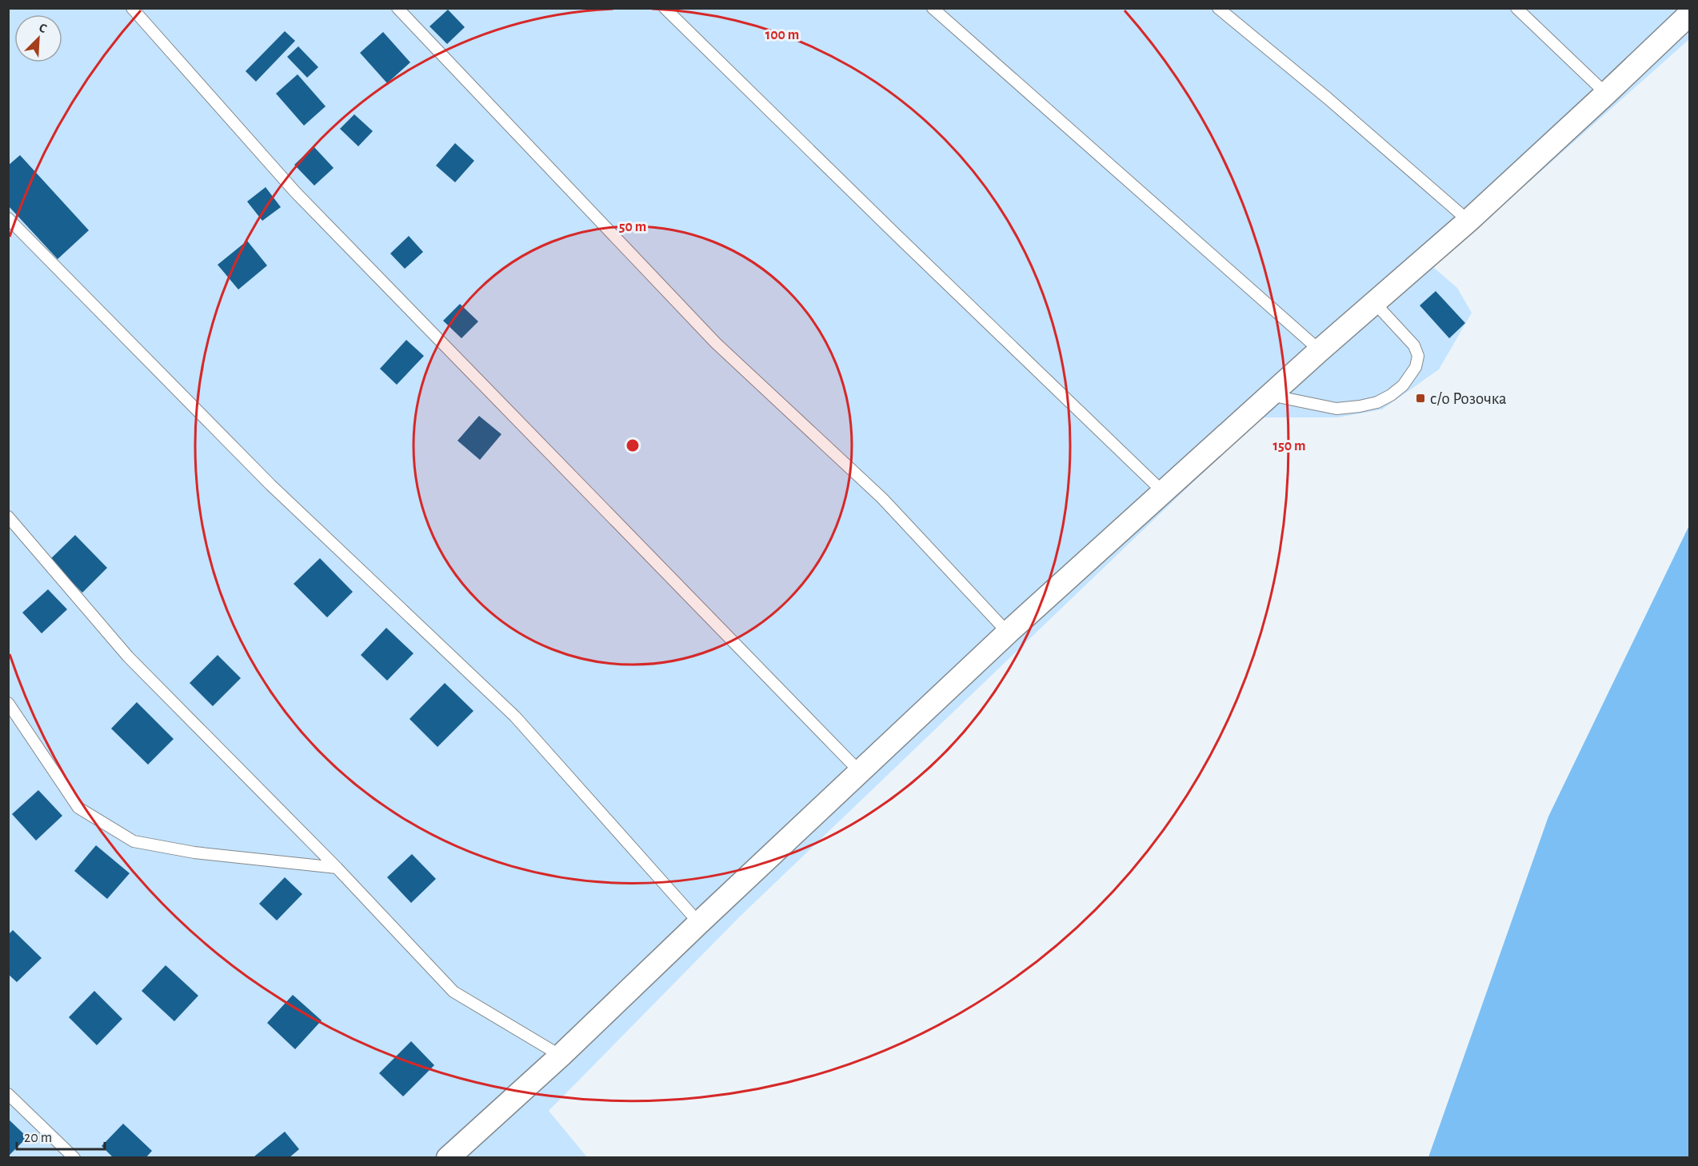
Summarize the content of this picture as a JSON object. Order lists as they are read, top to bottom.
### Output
{
  "places": {
    "transit": ["с/о Розочка"]
  },
  "scale_bar": "20 m",
  "north": "top right",
  "rings": ["100 m", "50 m", "150 m"]
}
